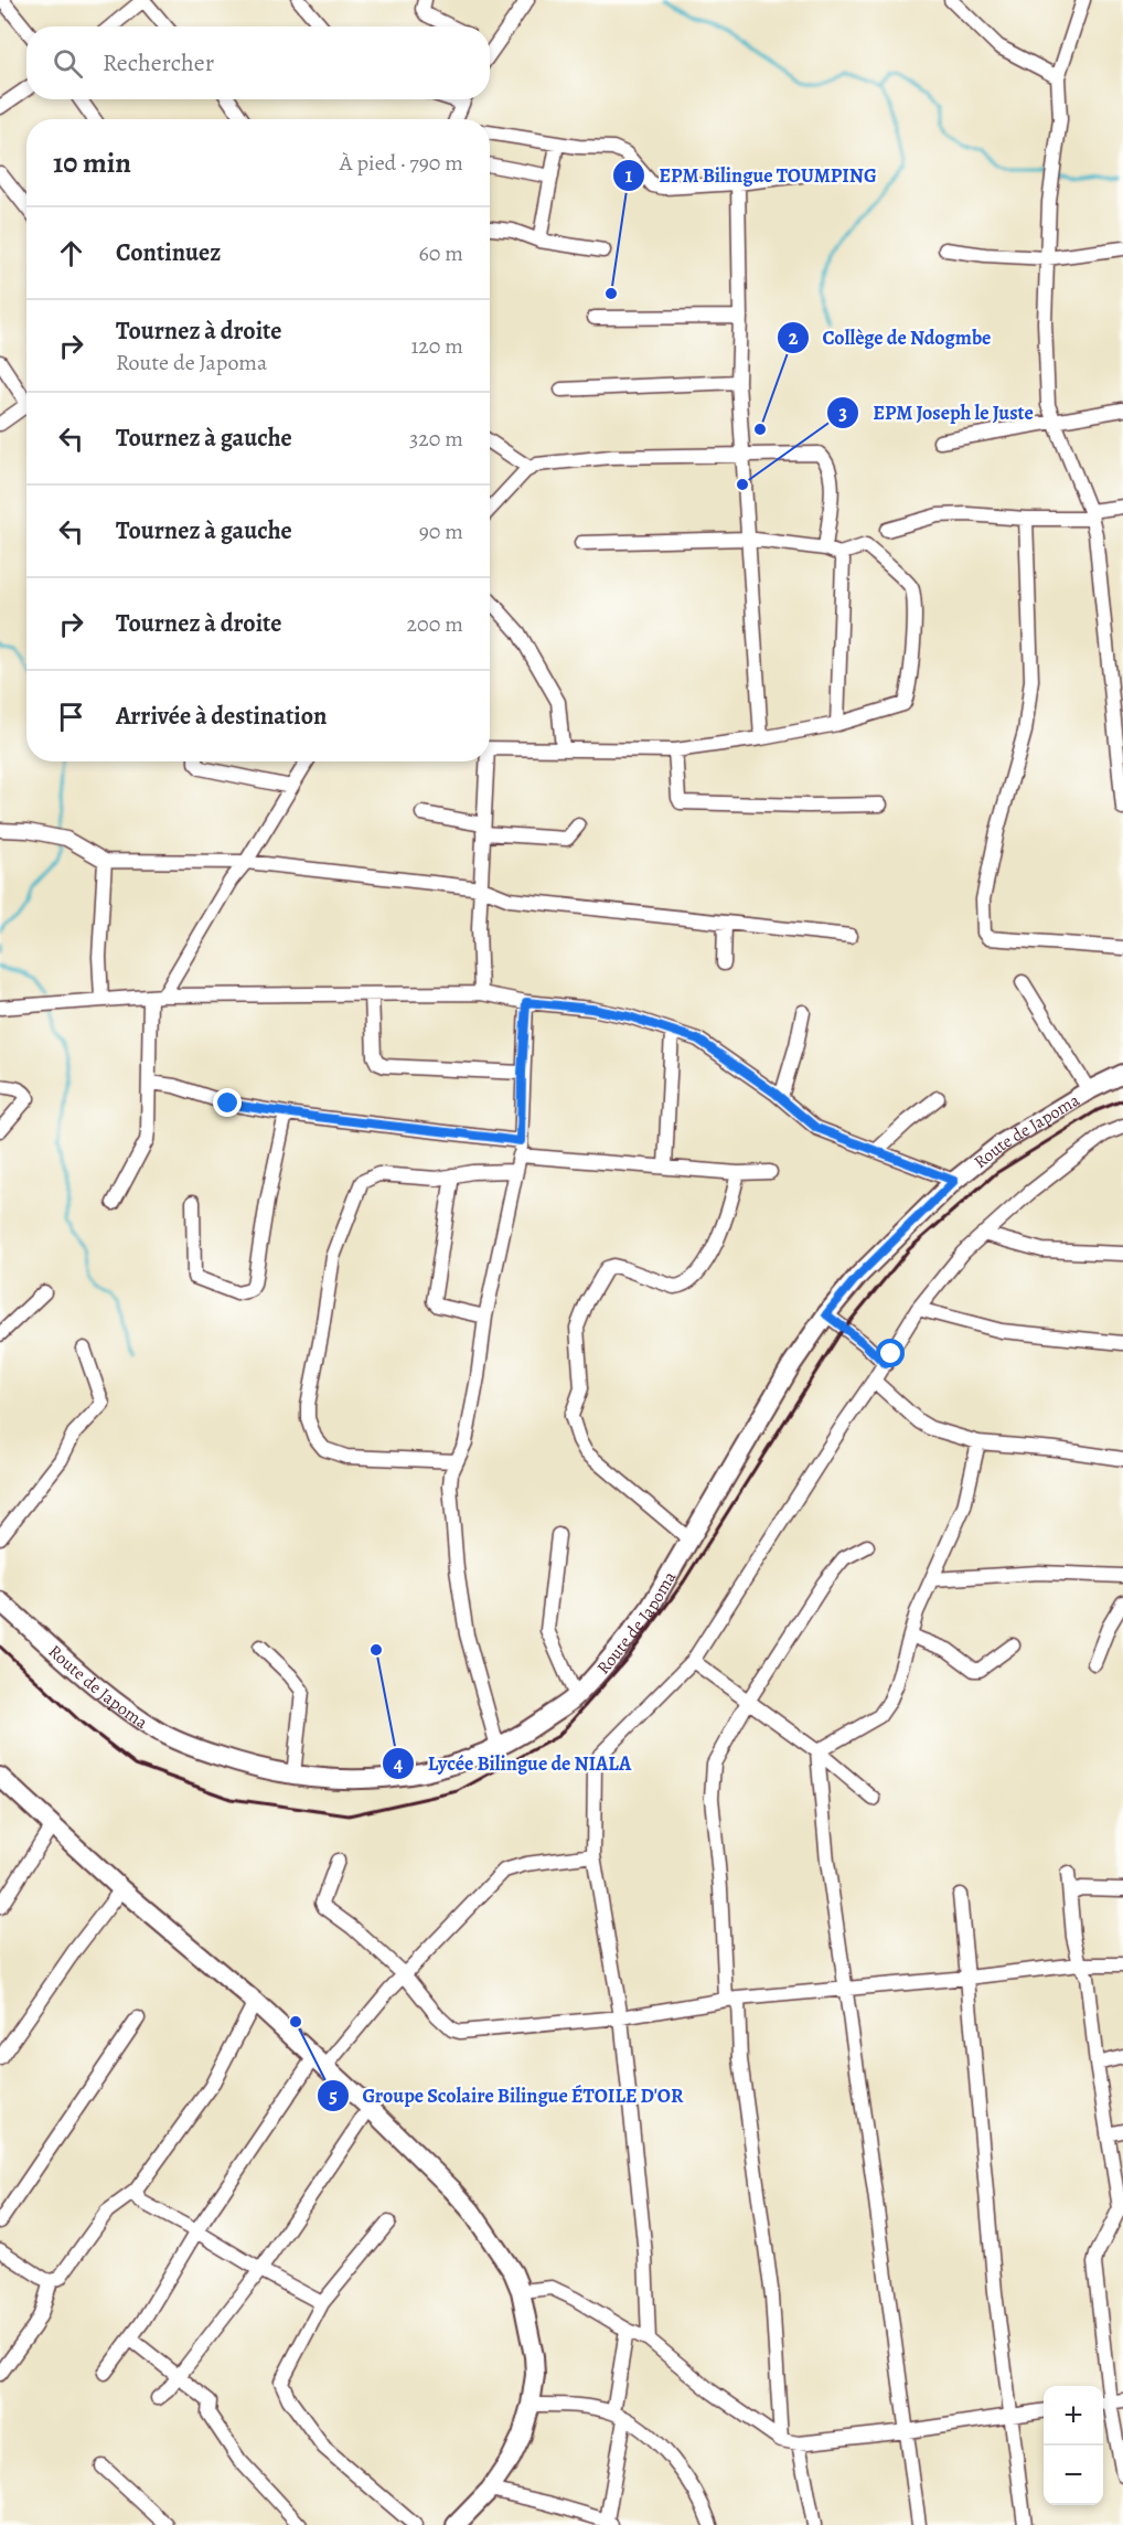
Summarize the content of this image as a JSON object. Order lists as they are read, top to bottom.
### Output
{
  "streets": {
    "main road": ["Route de Japoma"]
  },
  "places": [
    "EPM Bilingue TOUMPING",
    "Collège de Ndogmbe",
    "EPM Joseph le Juste",
    "Lycée Bilingue de NIALA",
    "Groupe Scolaire Bilingue ÉTOILE D'OR"
  ],
  "page": {
    "search": "Rechercher",
    "heading": ["10 min", "À pied · 790 m"],
    "list": [
      ["Continuez", "60 m"],
      ["Tournez à droite", "Route de Japoma", "120 m"],
      ["Tournez à gauche", "320 m"],
      ["Tournez à gauche", "90 m"],
      ["Tournez à droite", "200 m"],
      "Arrivée à destination"
    ],
    "map_buttons": ["+", "−"]
  }
}
